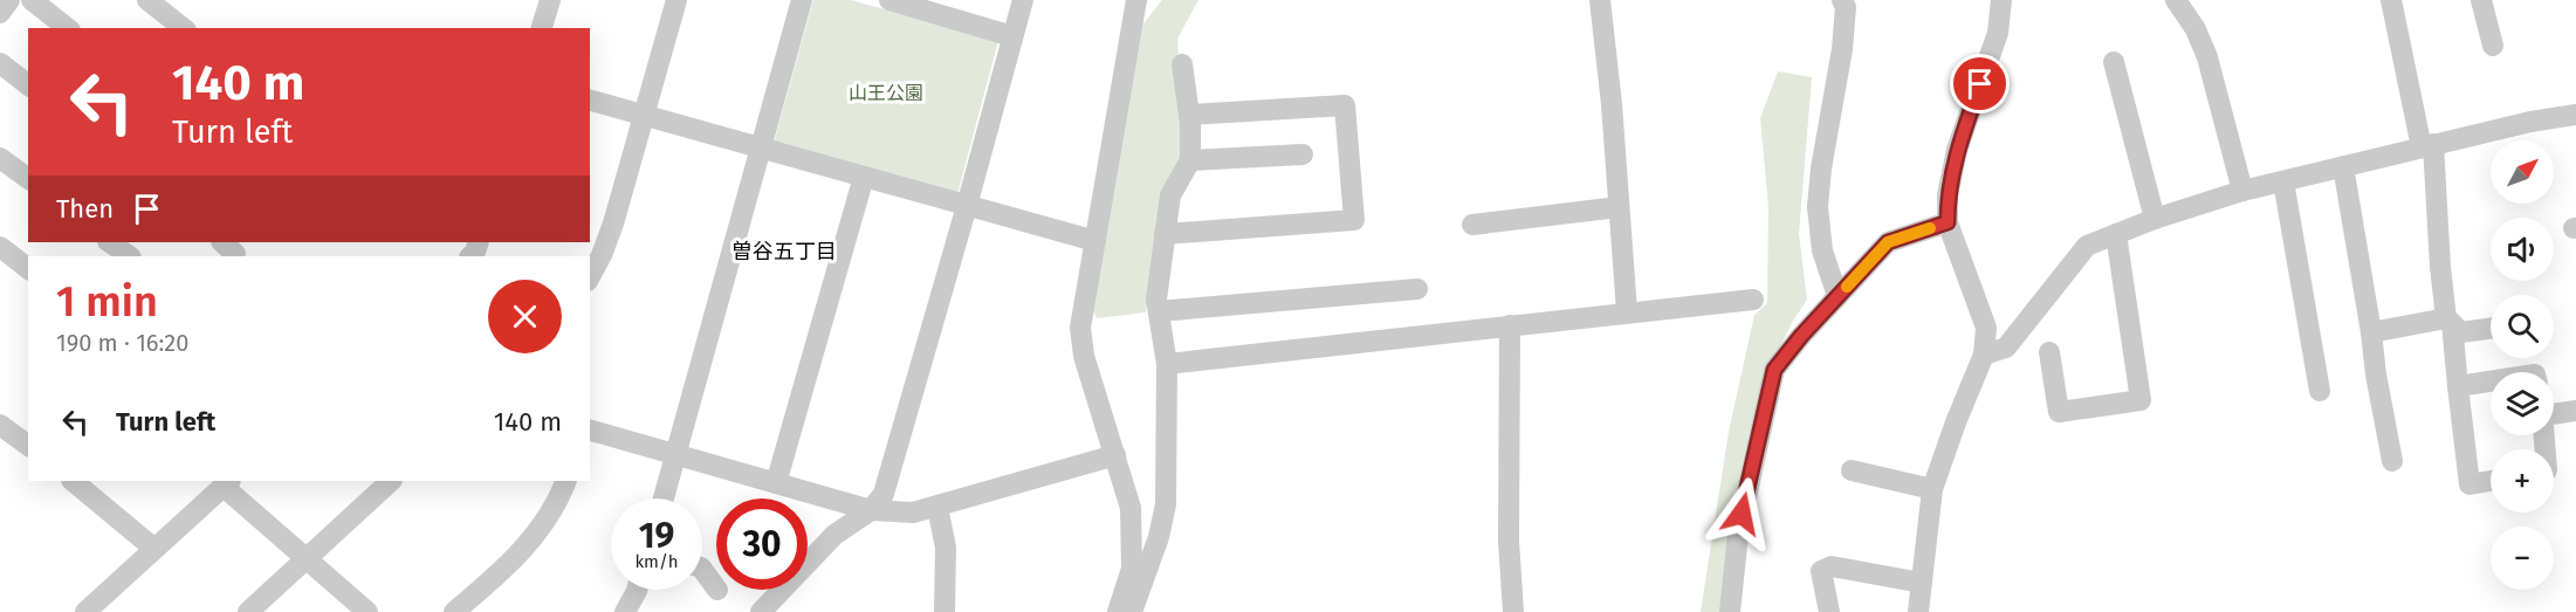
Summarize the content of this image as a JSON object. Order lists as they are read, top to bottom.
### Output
{
  "districts": ["曽谷五丁目"],
  "parks": ["山王公園"],
  "north": "top right",
  "page": {
    "turn": ["140 m", "Turn left"],
    "map_buttons": ["+", "−"],
    "then": "Then",
    "heading": ["1 min", "190 m · 16:20"],
    "list": [
      {
        "name": "Turn left",
        "value": "140 m"
      }
    ],
    "speed": "19 km/h",
    "limit": "30"
  }
}
